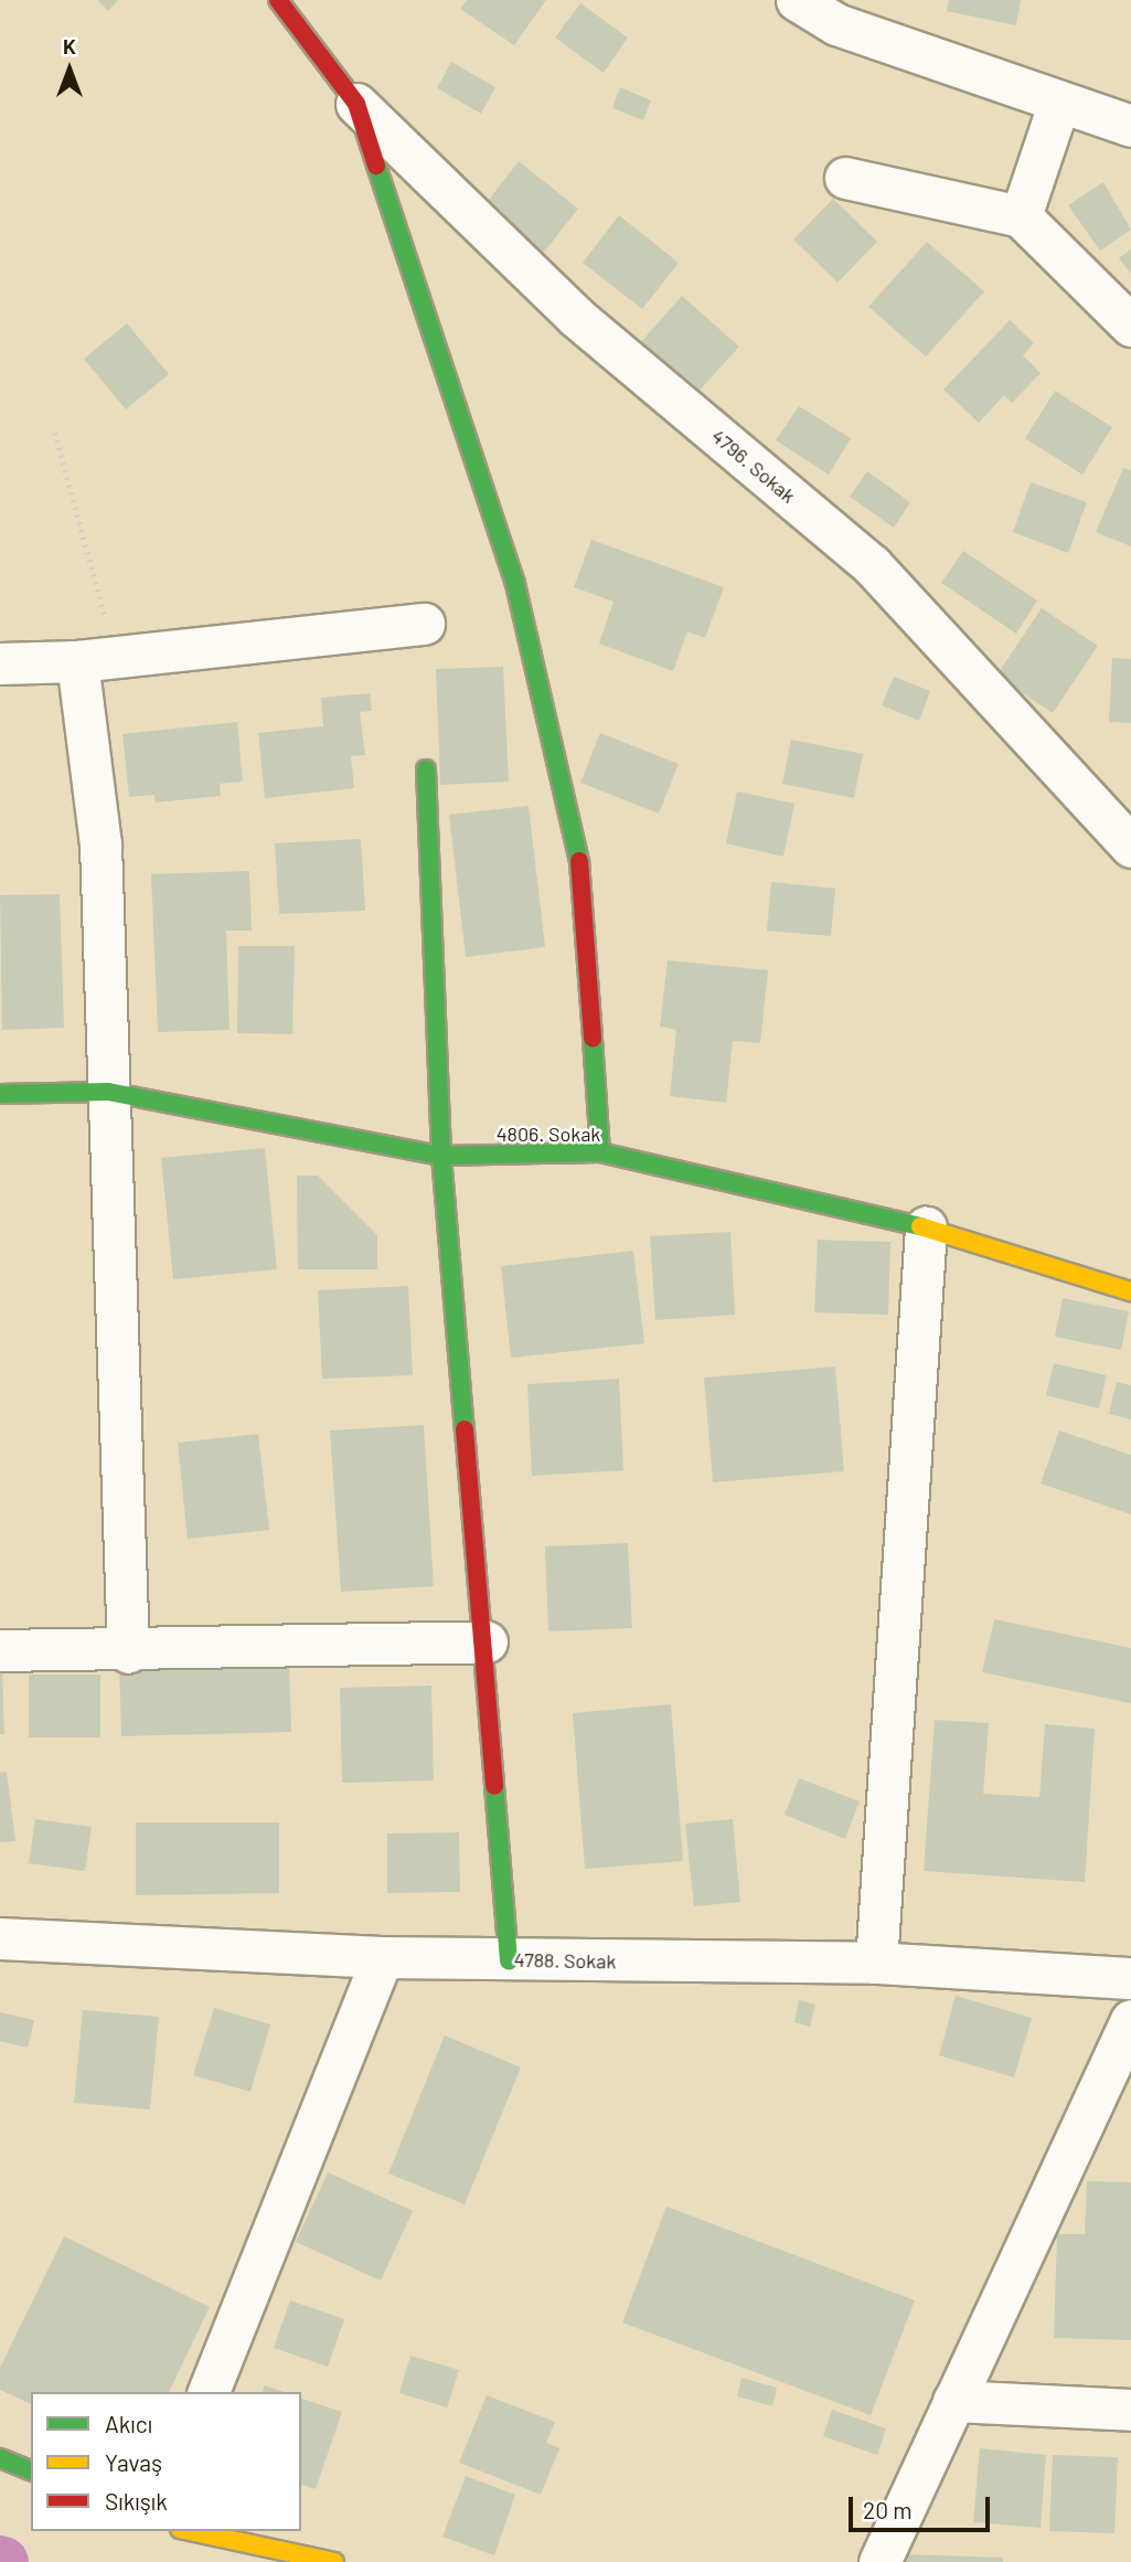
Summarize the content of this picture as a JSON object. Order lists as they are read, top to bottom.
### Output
{
  "streets": {
    "street": ["4796. Sokak", "4806. Sokak", "4788. Sokak"]
  },
  "legend": ["Akıcı", "Yavaş", "Sıkışık"],
  "scale_bar": "20 m",
  "north": "top"
}
